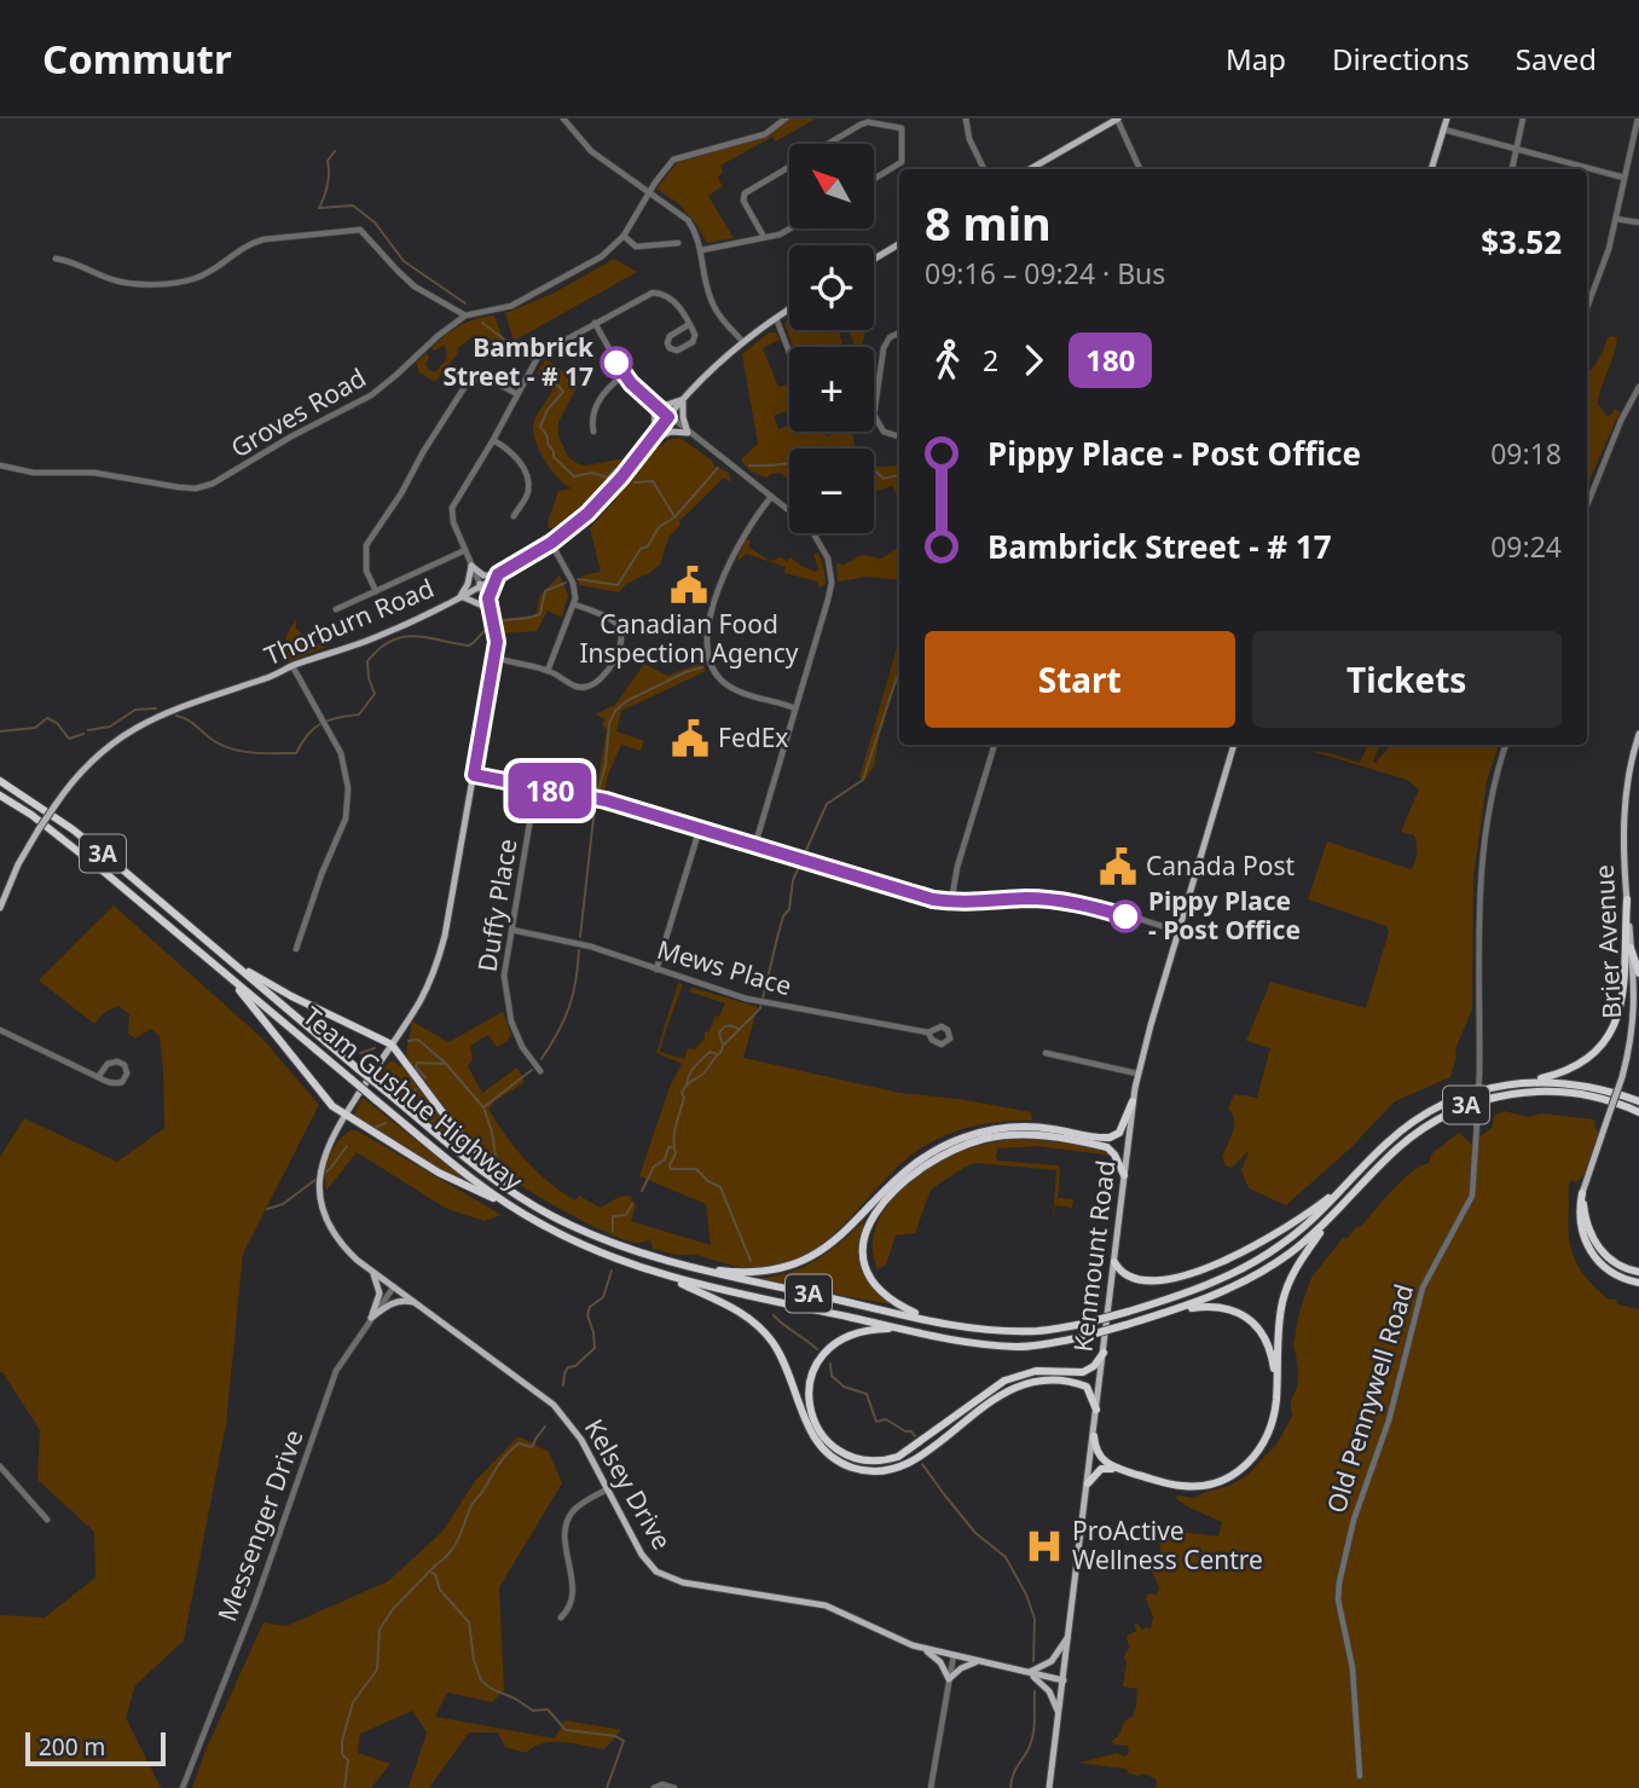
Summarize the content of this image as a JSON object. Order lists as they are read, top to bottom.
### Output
{
  "streets": {
    "highway": ["3A", "Team Gushue Highway"],
    "main road": [
      "Thorburn Road",
      "Brier Avenue",
      "Kenmount Road",
      "Kelsey Drive"
    ],
    "street": [
      "Groves Road",
      "Duffy Place",
      "Mews Place",
      "Old Pennywell Road",
      "Messenger Drive"
    ]
  },
  "crossings": [
    ["Duffy Place", "Mews Place"],
    ["Kenmount Road", "Kelsey Drive"],
    ["Kelsey Drive", "Messenger Drive"]
  ],
  "places": {
    "other": ["Bambrick Street - # 17", "Pippy Place - Post Office"],
    "public building": ["Canadian Food Inspection Agency", "FedEx", "Canada Post"],
    "hospital": ["ProActive Wellness Centre"]
  },
  "lines": ["bus line 180"],
  "scale_bar": "200 m",
  "north": "top left",
  "page": {
    "header": "Commutr",
    "nav": ["Map", "Directions", "Saved"],
    "on_map": "180",
    "map_buttons": ["+", "−"],
    "heading": ["8 min", "09:16 – 09:24 · Bus", "$3.52"],
    "legs": ["2", "180"],
    "list": [
      {
        "name": "Pippy Place - Post Office",
        "value": "09:18"
      },
      {
        "name": "Bambrick Street - # 17",
        "value": "09:24"
      }
    ],
    "buttons": ["Start", "Tickets"],
    "scale": "200 m"
  }
}
